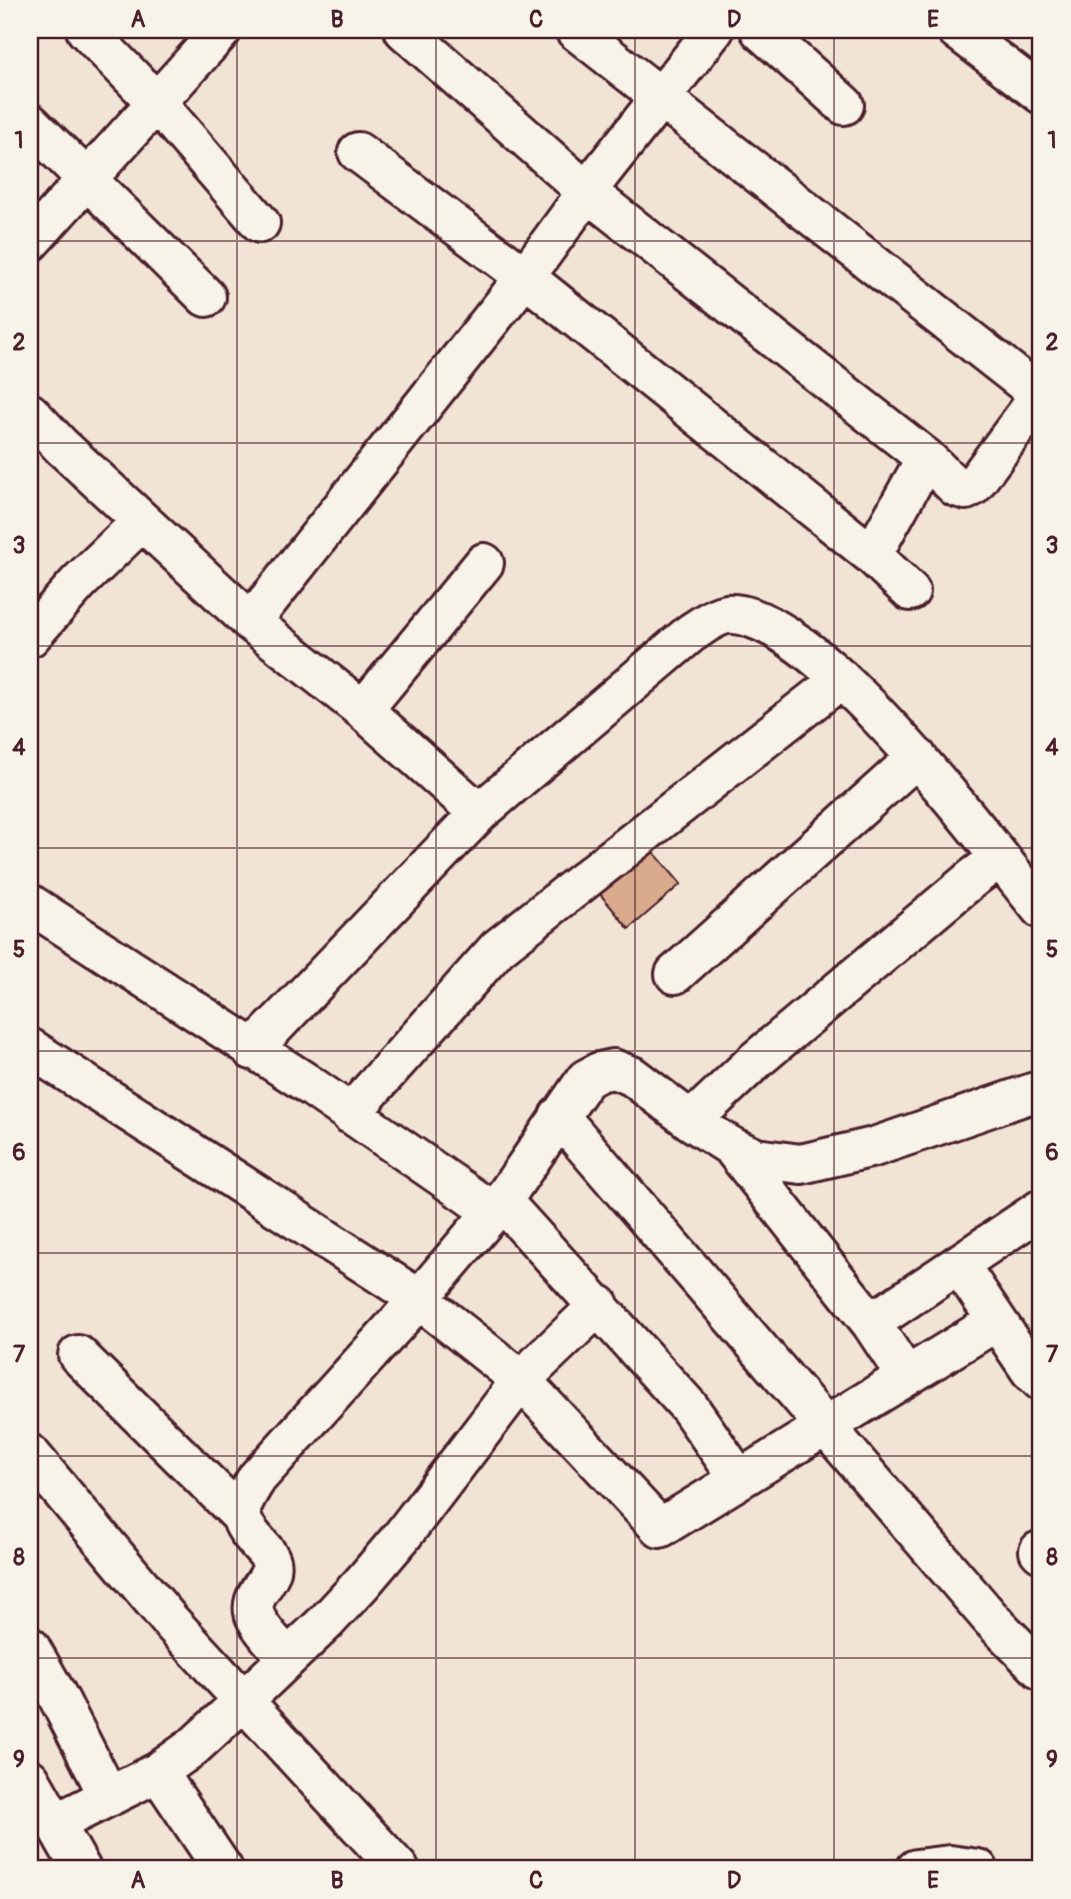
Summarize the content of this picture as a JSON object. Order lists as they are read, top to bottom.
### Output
{
  "grid": {
    "columns": [
      "A",
      "B",
      "C",
      "D",
      "E"
    ],
    "rows": [
      "1",
      "2",
      "3",
      "4",
      "5",
      "6",
      "7",
      "8",
      "9"
    ]
  }
}
